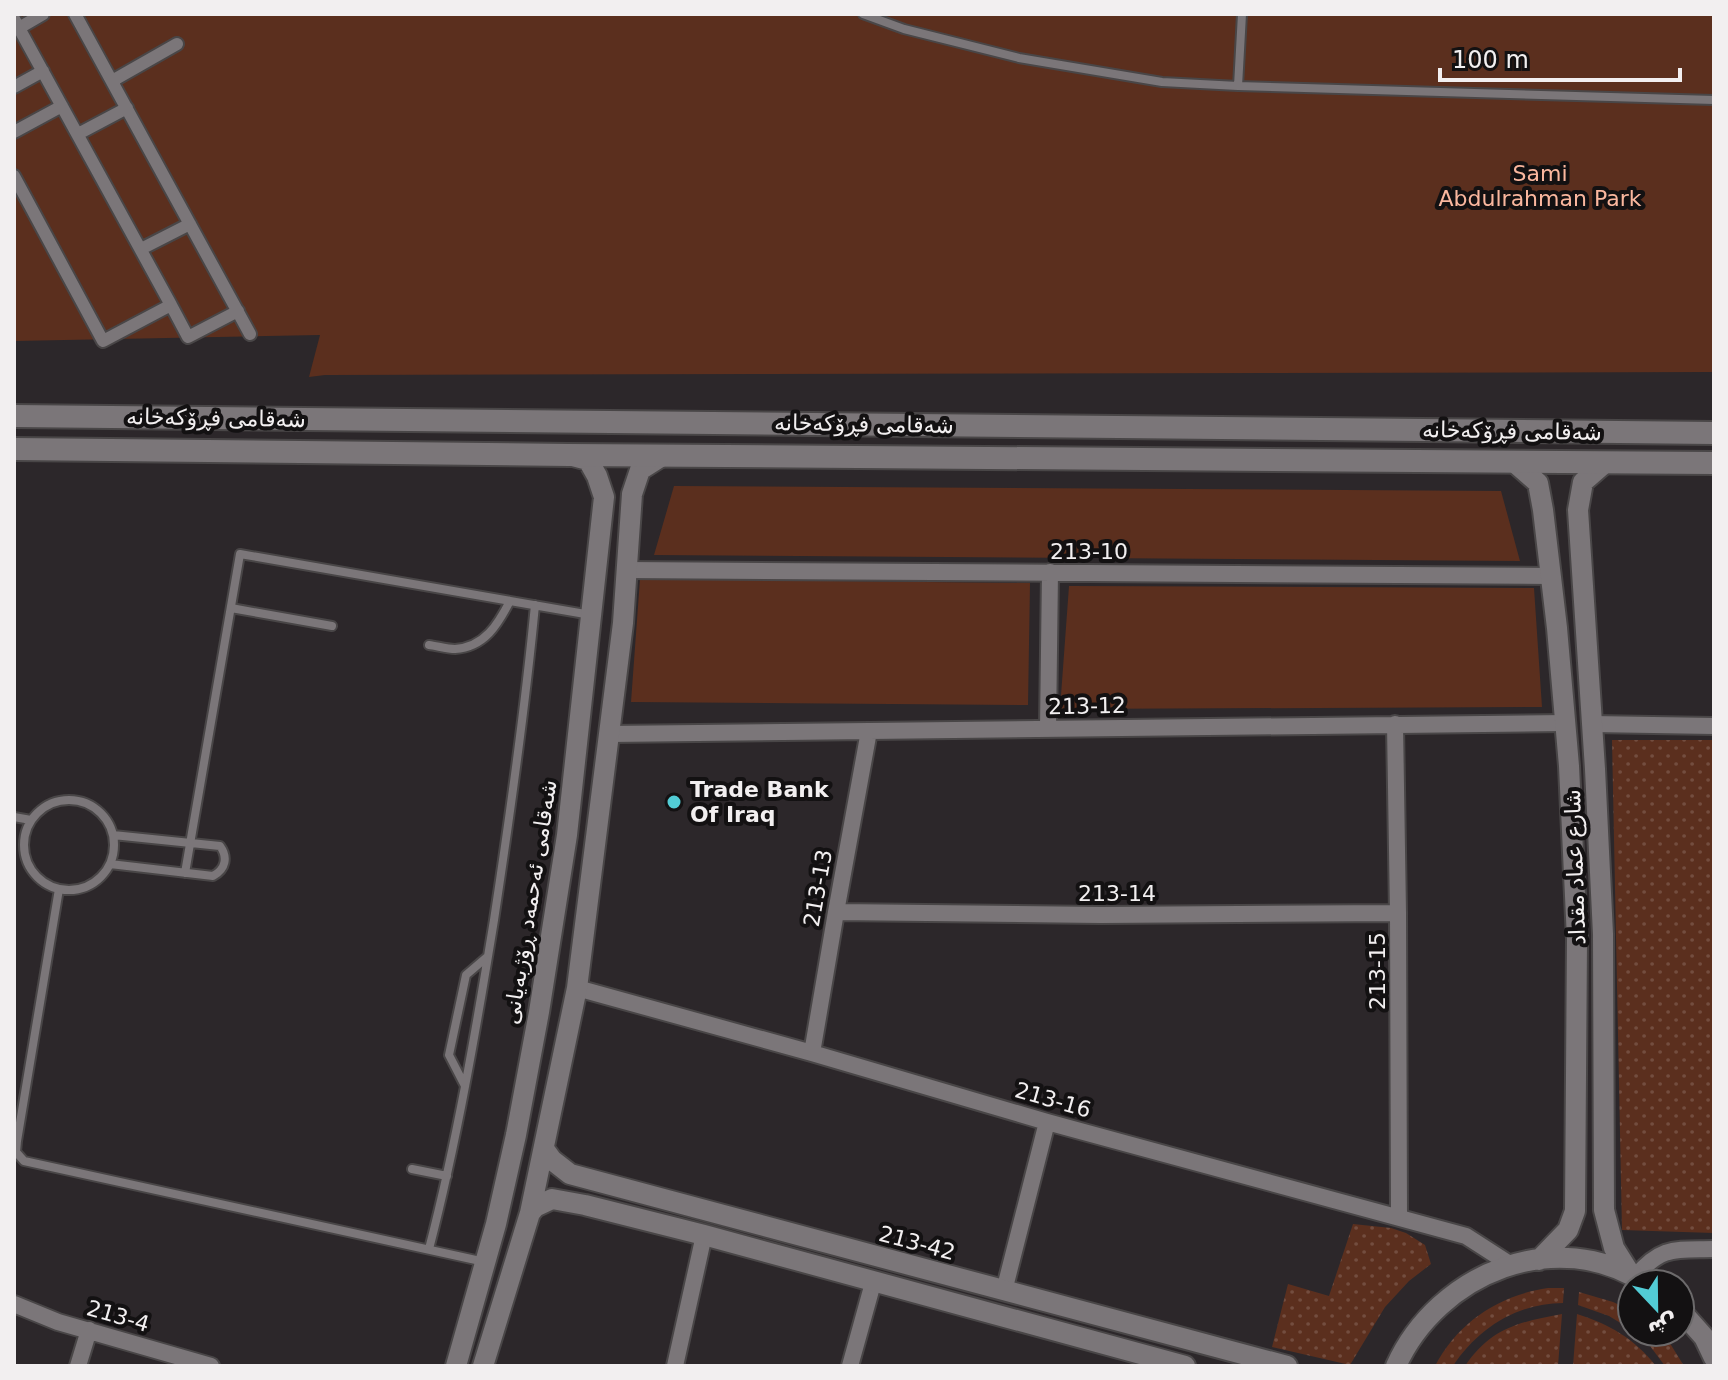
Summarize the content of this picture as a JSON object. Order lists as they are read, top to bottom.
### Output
{
  "streets": {
    "main road": ["شەقامی فڕۆکەخانە"],
    "street": [
      "213-10",
      "213-12",
      "شارع عماد مقداد",
      "213-13",
      "213-14",
      "شەقامی ئەحمەد ڕۆژبەیانی",
      "213-15",
      "213-16",
      "213-42",
      "213-4"
    ]
  },
  "crossings": [
    ["شەقامی فڕۆکەخانە", "شارع عماد مقداد"],
    ["213-10", "شارع عماد مقداد"],
    ["213-12", "شارع عماد مقداد"],
    ["213-12", "213-13"],
    ["213-12", "213-15"],
    ["213-13", "213-14"],
    ["213-13", "213-16"],
    ["213-14", "213-15"],
    ["213-15", "213-16"]
  ],
  "parks": ["Sami Abdulrahman Park"],
  "places": ["Trade Bank Of Iraq"],
  "scale_bar": "100 m",
  "north": "bottom"
}
